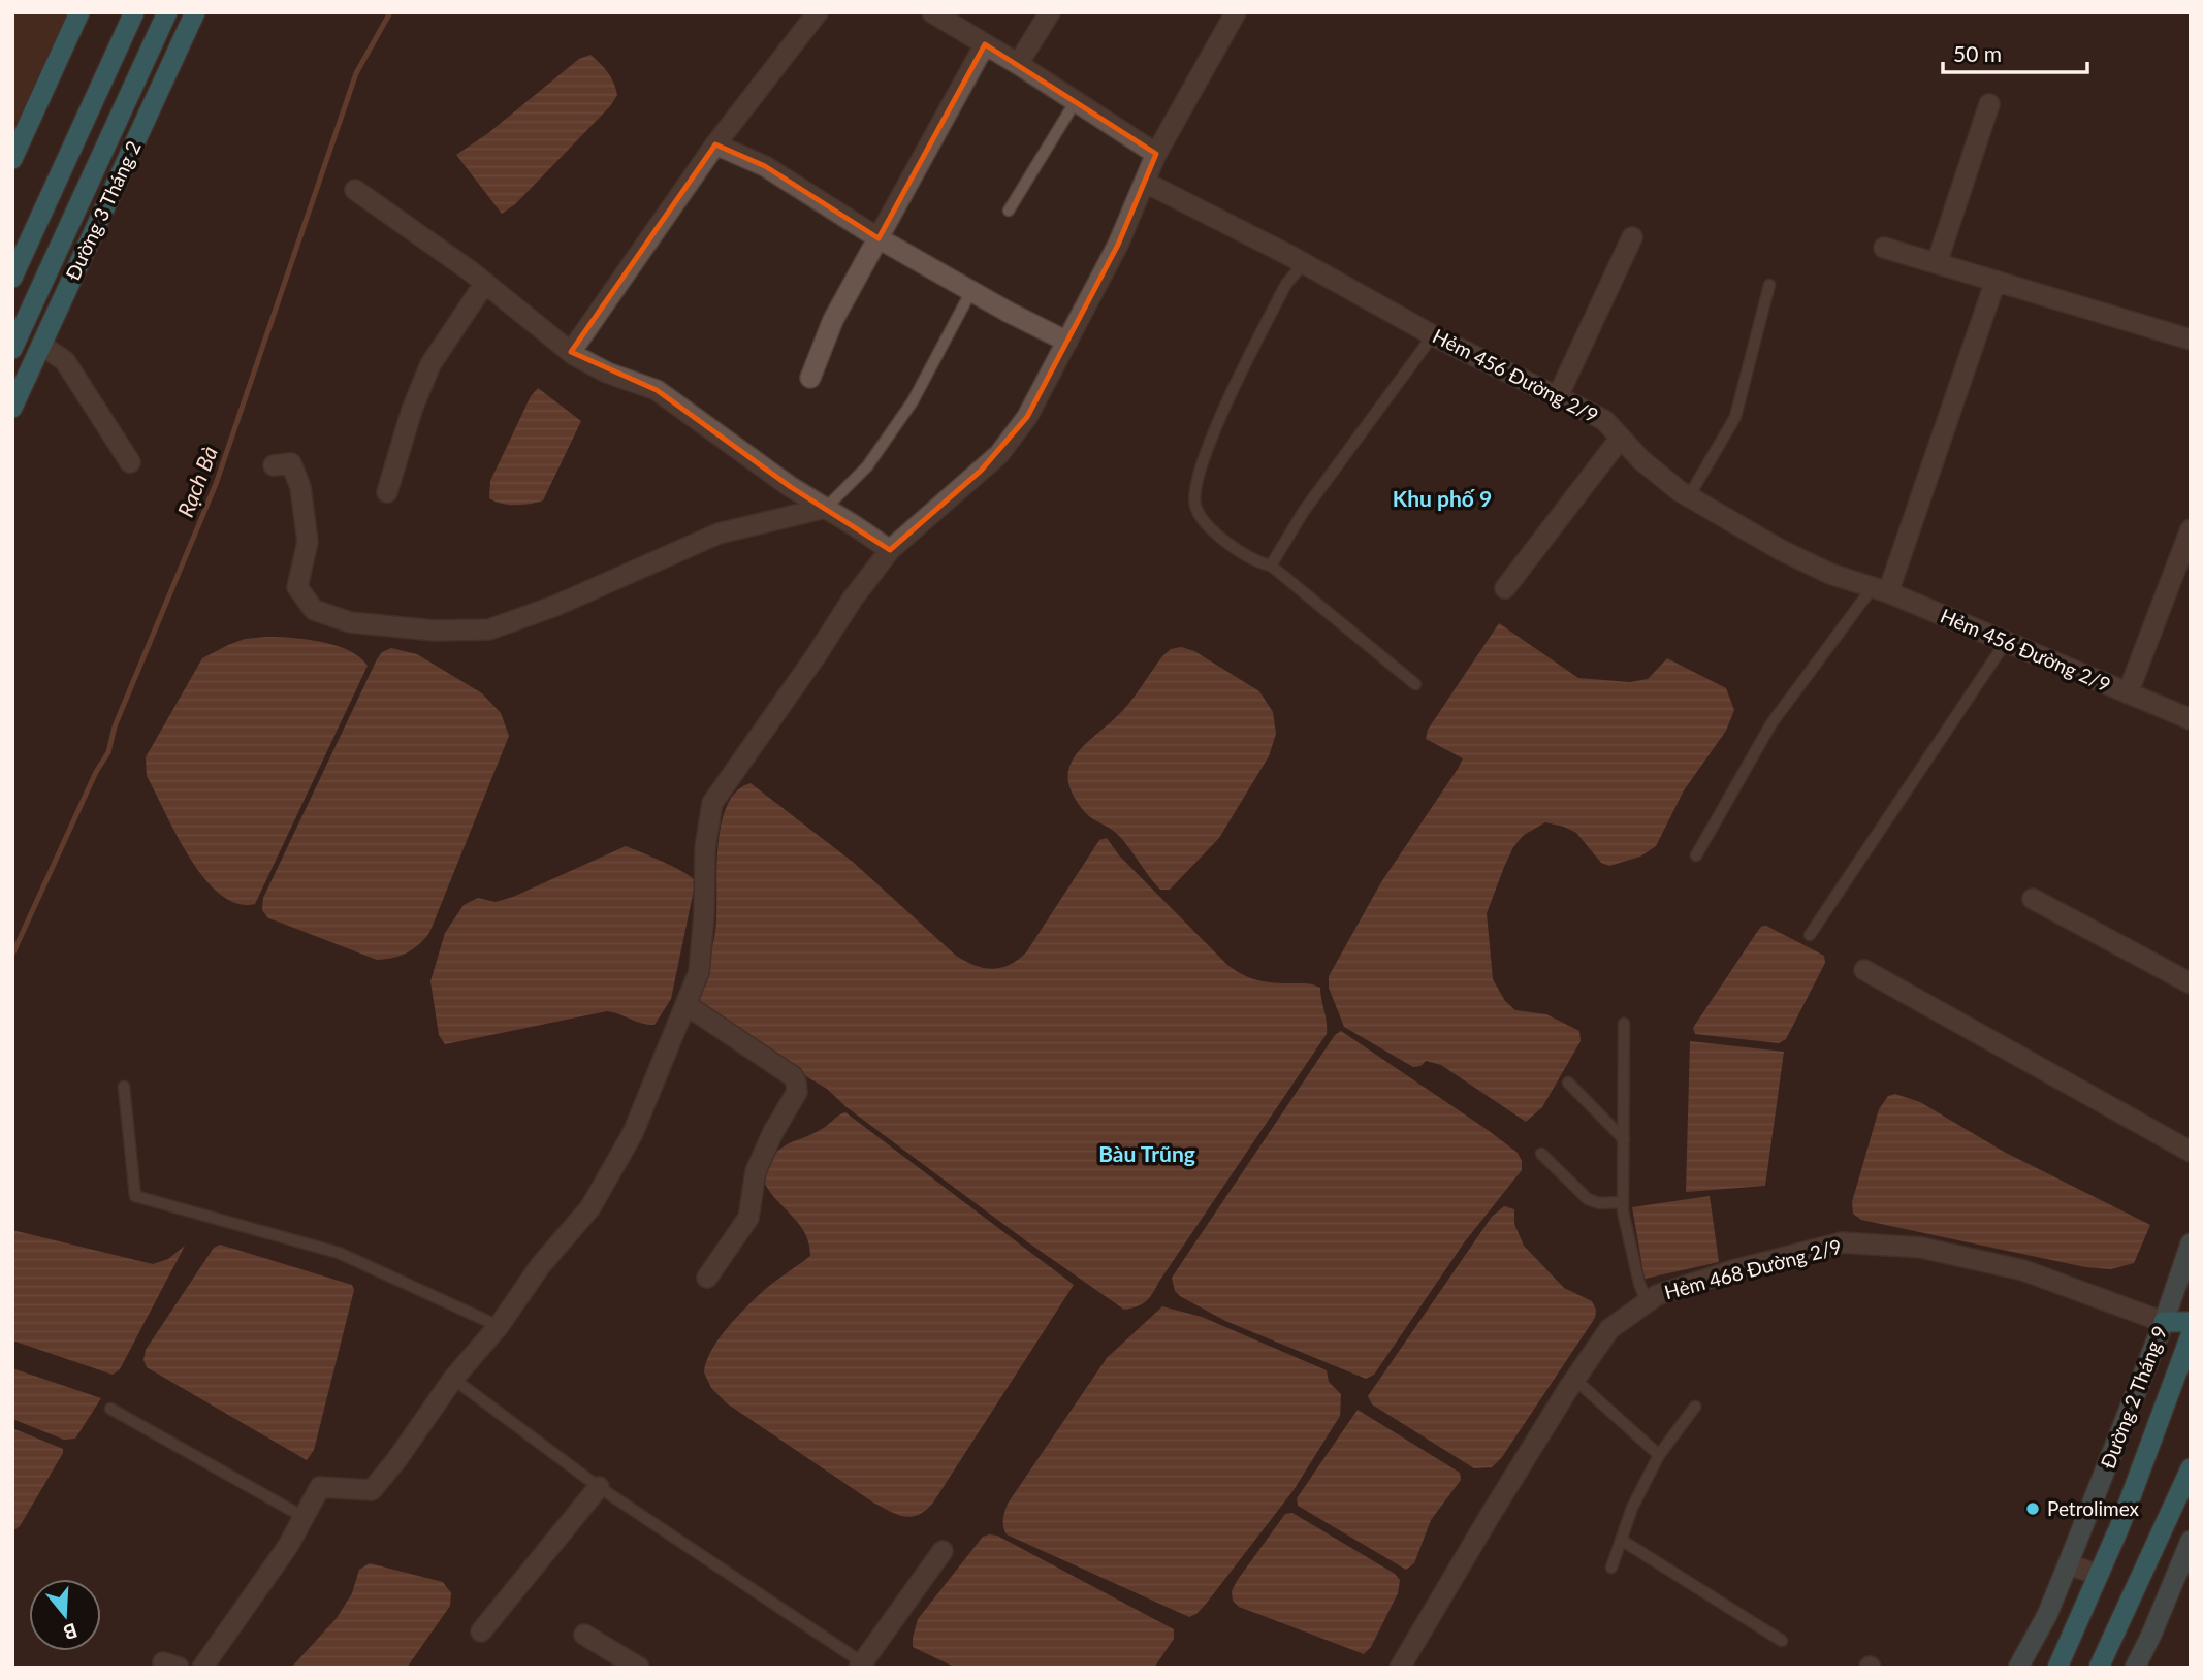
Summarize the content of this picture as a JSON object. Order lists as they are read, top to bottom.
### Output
{
  "streets": {
    "main road": ["Đường 3 Tháng 2", "Đường 2 Tháng 9"],
    "street": ["Hẻm 456 Đường 2/9", "Hẻm 468 Đường 2/9"]
  },
  "crossings": [
    ["Hẻm 468 Đường 2/9", "Đường 2 Tháng 9"]
  ],
  "districts": ["Khu phố 9", "Bàu Trũng"],
  "water": ["Rạch Bà"],
  "places": ["Petrolimex"],
  "scale_bar": "50 m",
  "north": "bottom"
}
